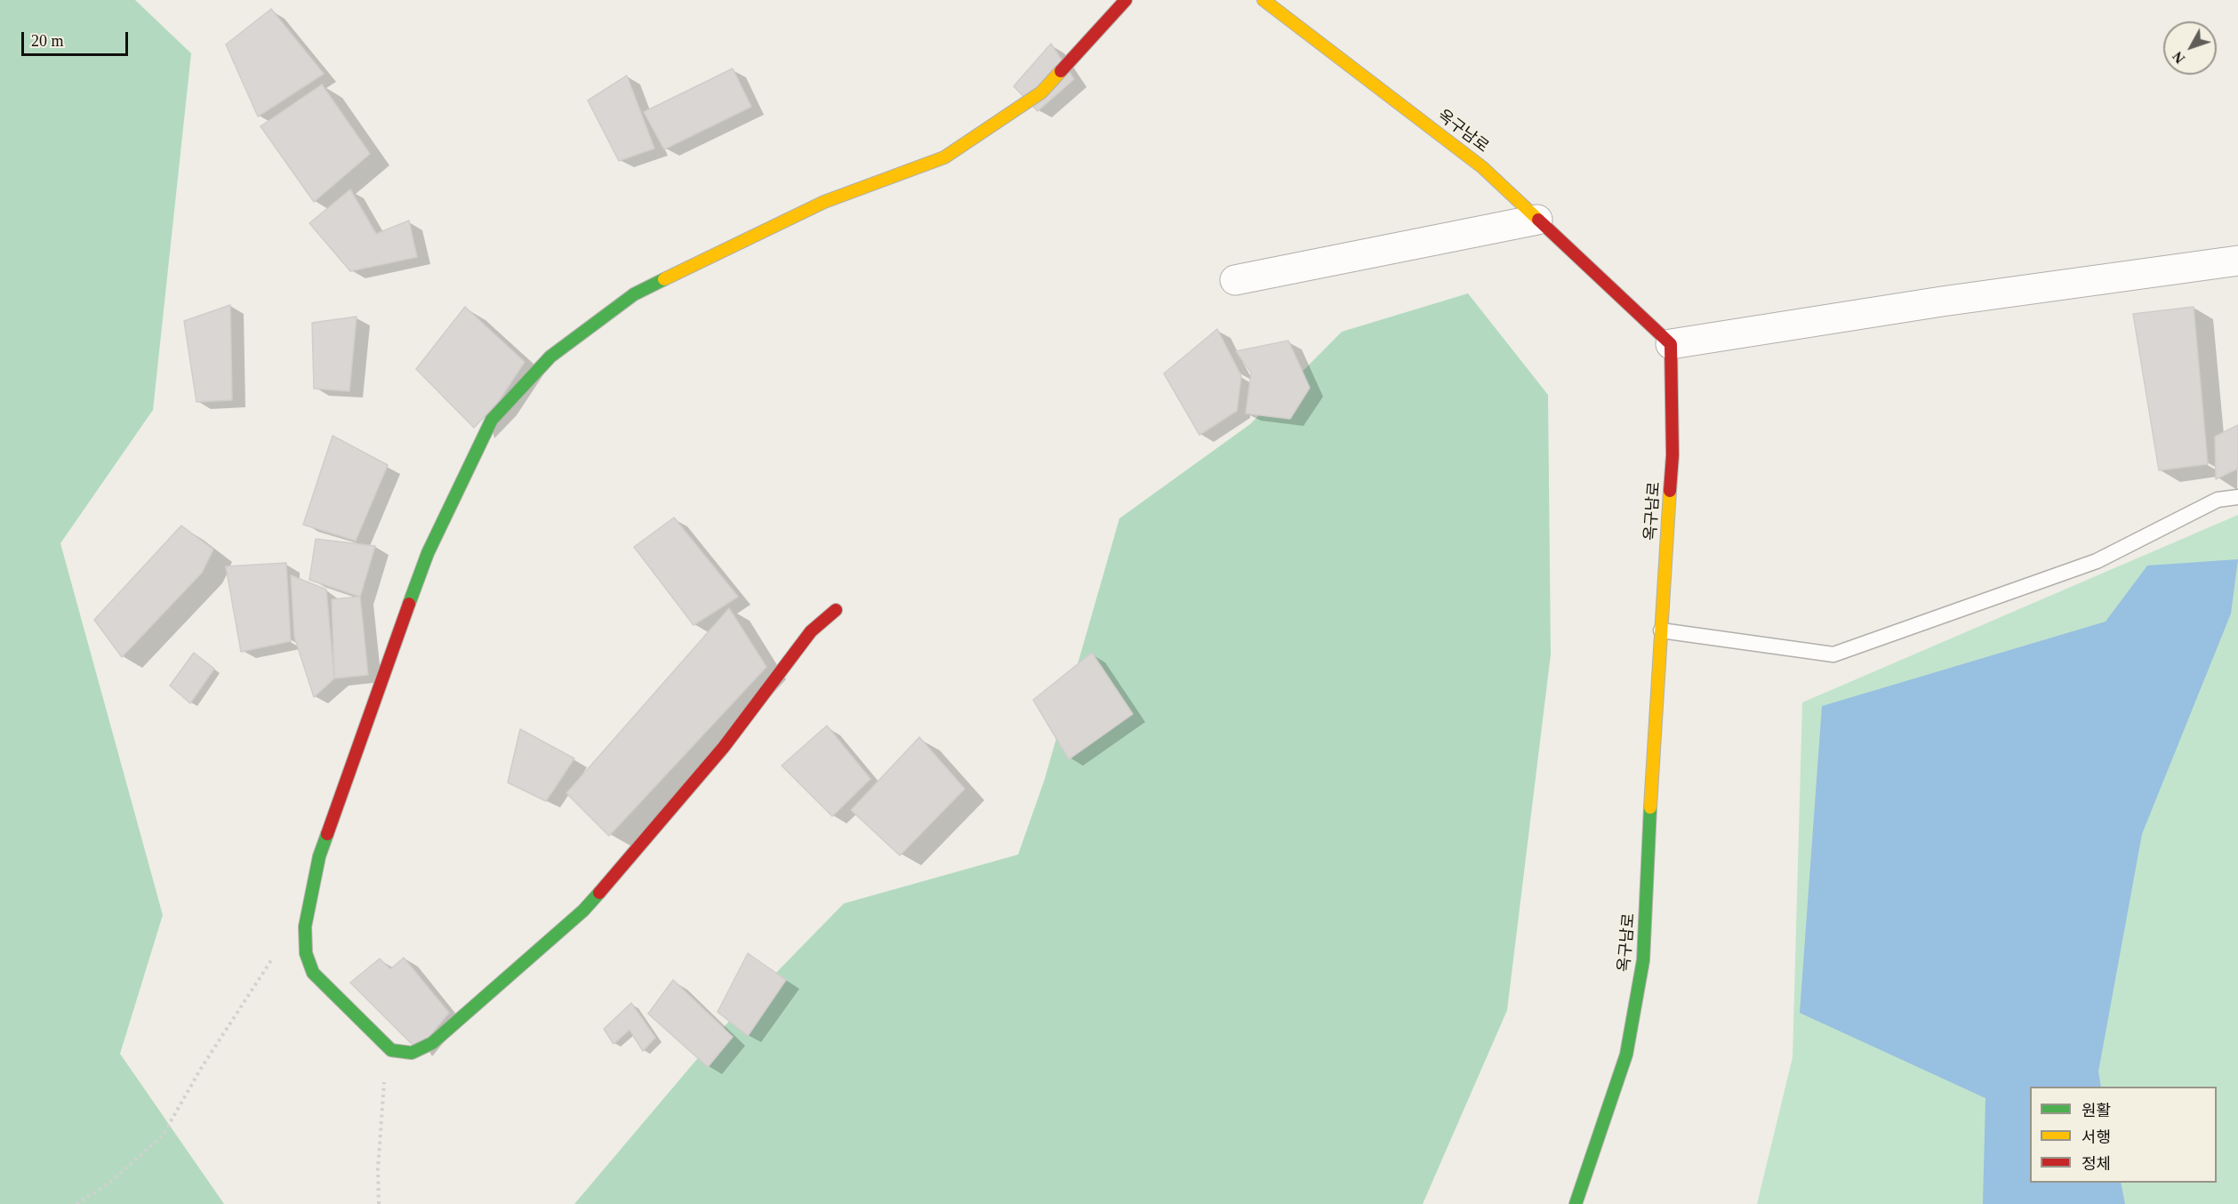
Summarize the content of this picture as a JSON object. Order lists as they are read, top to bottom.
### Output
{
  "streets": {
    "street": ["옥구남로"]
  },
  "legend": ["원활", "서행", "정체"],
  "scale_bar": "20 m",
  "north": "bottom left"
}
